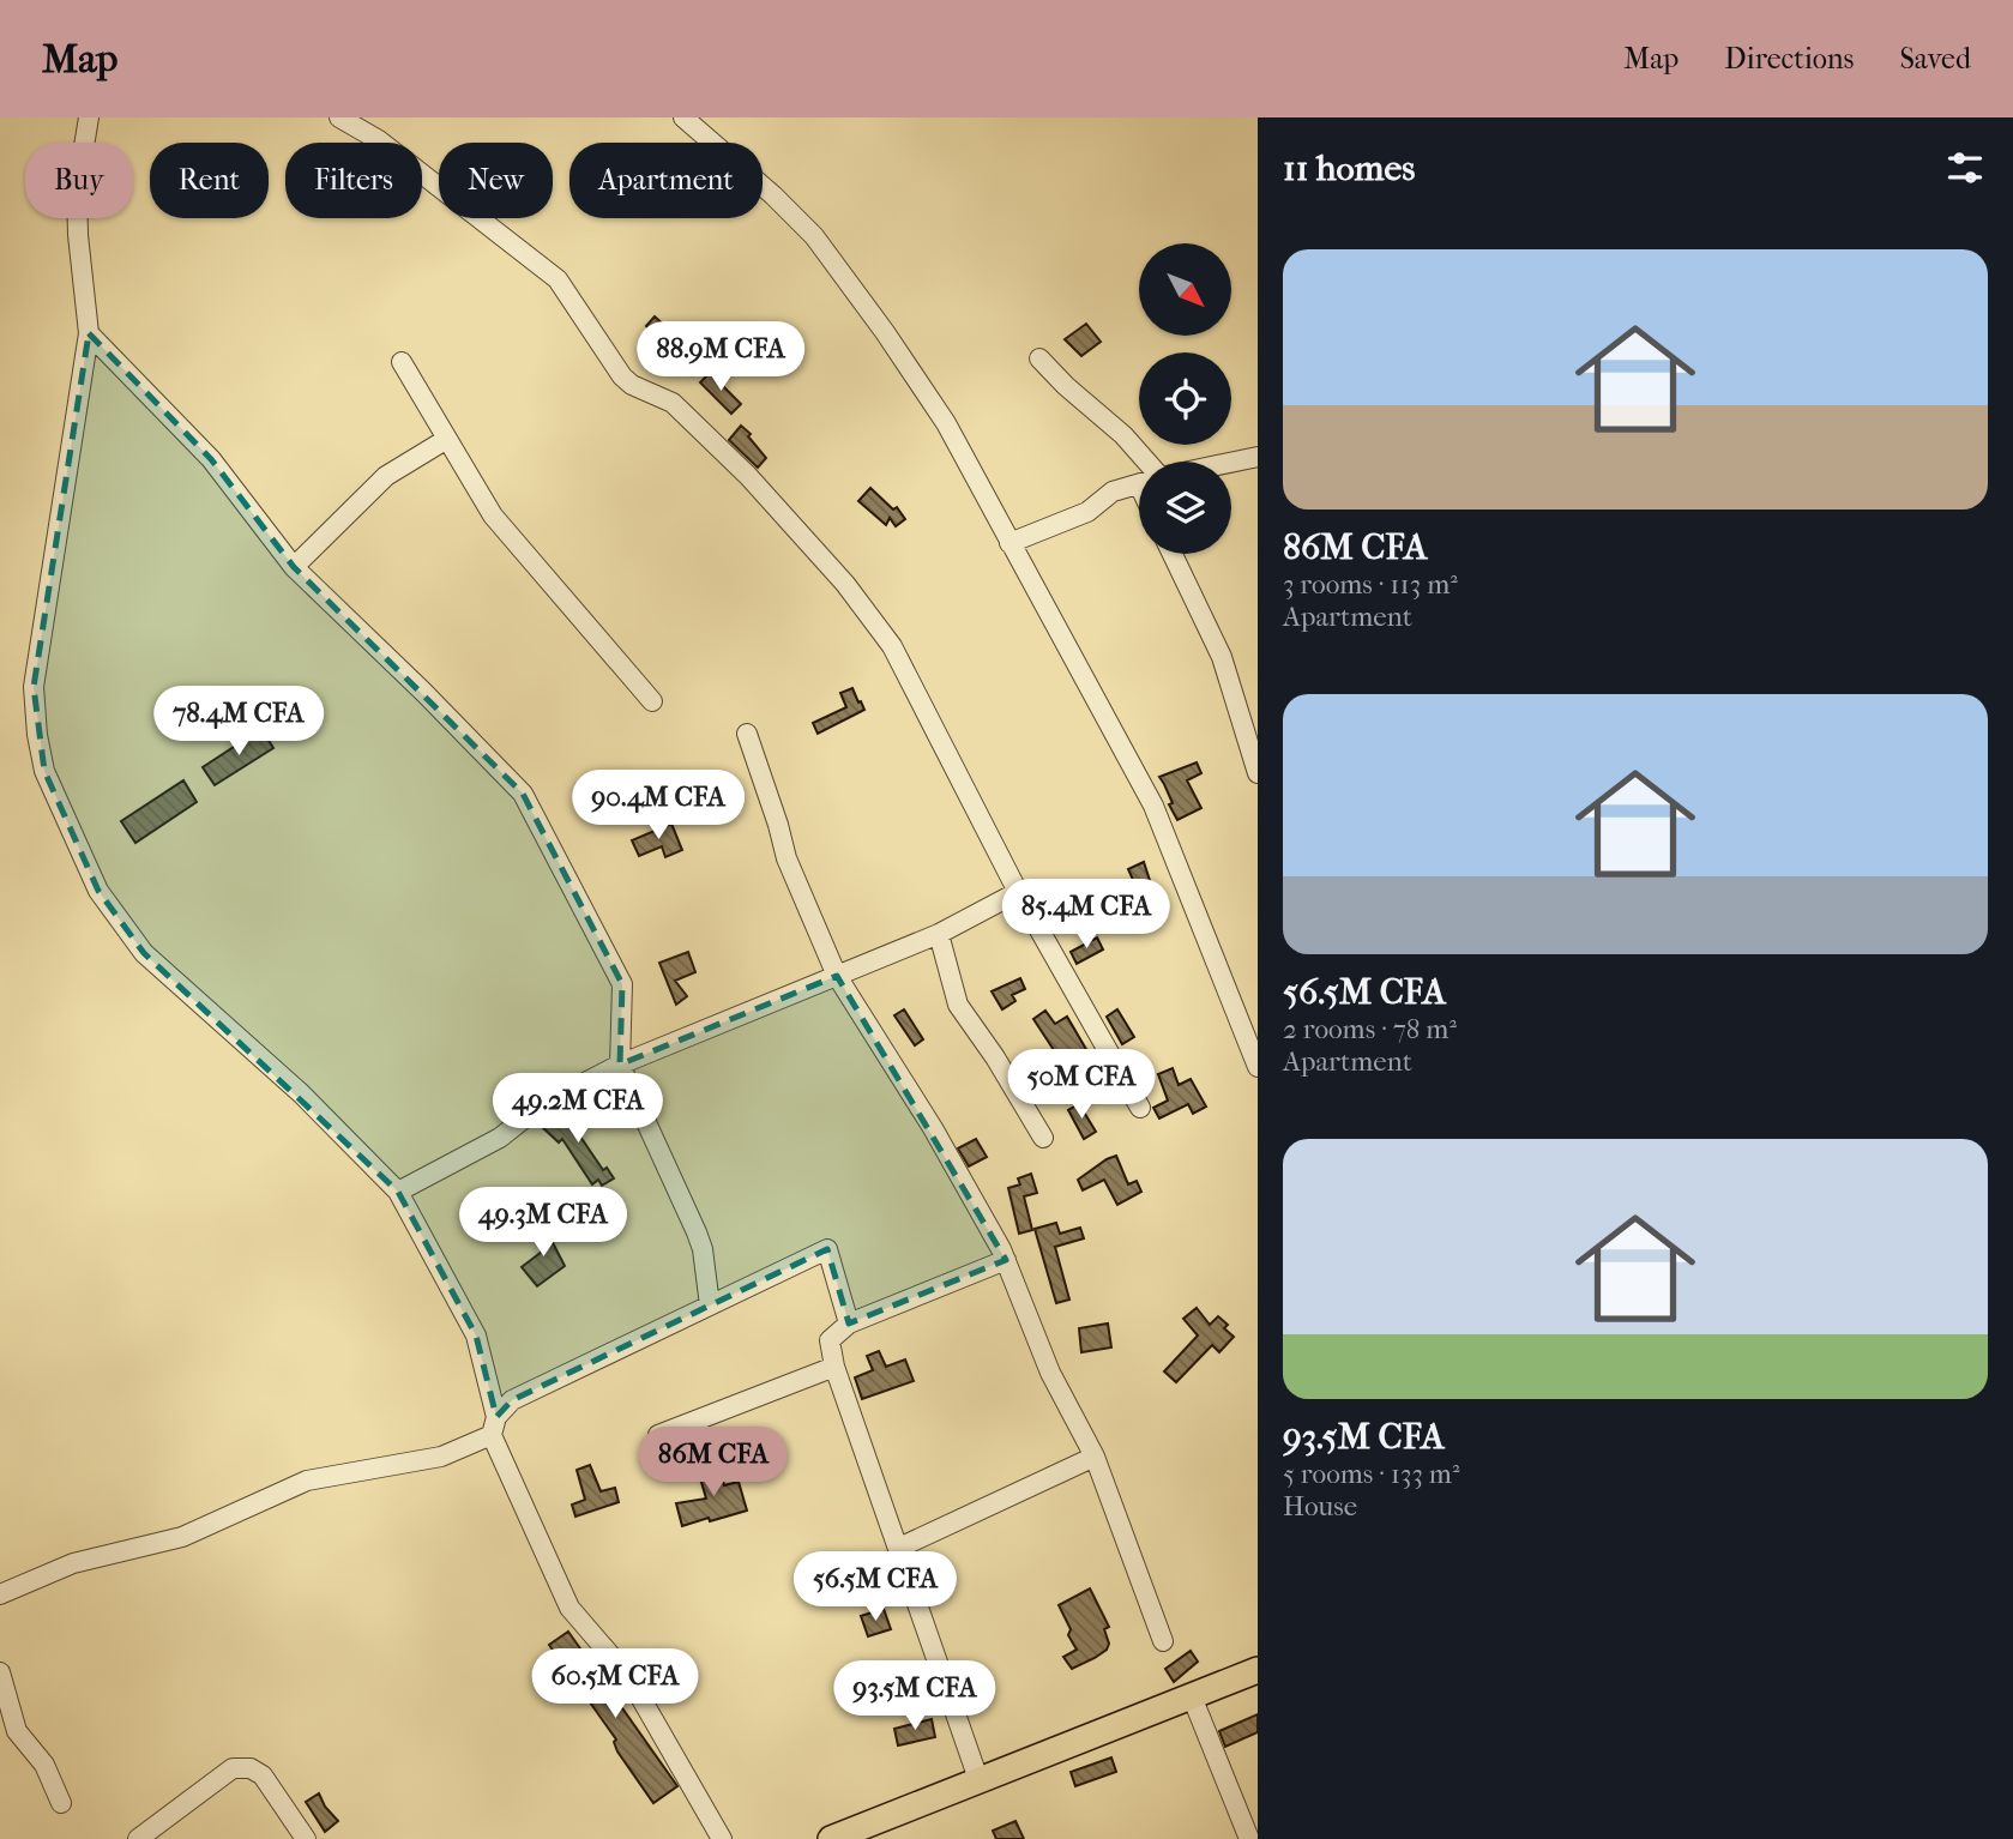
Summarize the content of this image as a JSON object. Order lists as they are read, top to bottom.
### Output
{
  "north": "bottom right",
  "page": {
    "header": "Map",
    "nav": ["Map", "Directions", "Saved"],
    "heading": "11 homes",
    "chip": [
      "Buy",
      "Rent",
      "Filters",
      "New",
      "Apartment"
    ],
    "list": [
      {
        "name": "86M CFA",
        "note": "3 rooms · 113 m² · Apartment"
      },
      {
        "name": "56.5M CFA",
        "note": "2 rooms · 78 m² · Apartment"
      },
      {
        "name": "93.5M CFA",
        "note": "5 rooms · 133 m² · House"
      }
    ],
    "price": [
      "88.9M CFA",
      "78.4M CFA",
      "90.4M CFA",
      "85.4M CFA",
      "50M CFA",
      "49.2M CFA",
      "49.3M CFA",
      "86M CFA",
      "56.5M CFA",
      "60.5M CFA",
      "93.5M CFA"
    ]
  }
}
